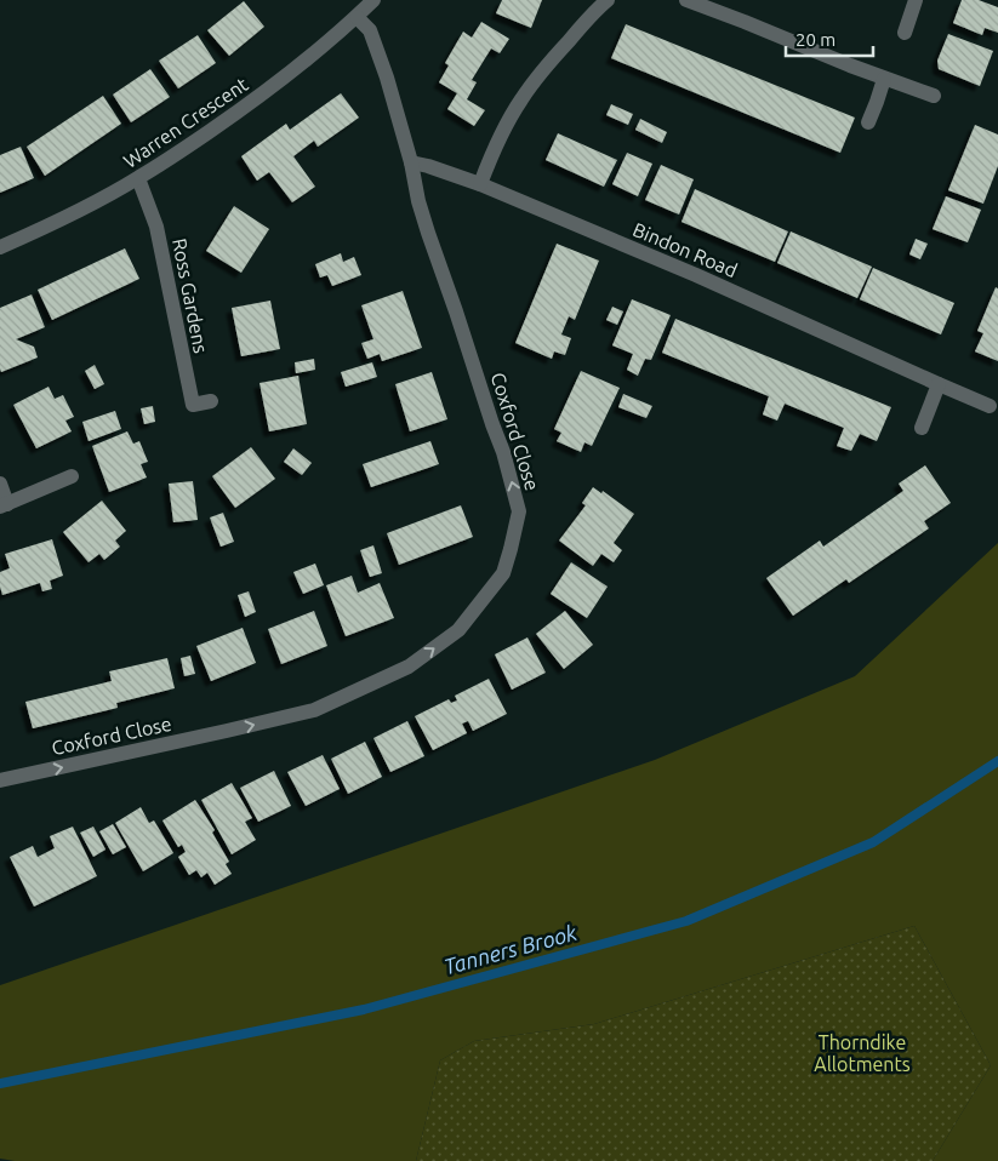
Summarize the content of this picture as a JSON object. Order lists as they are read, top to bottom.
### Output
{
  "streets": {
    "street": [
      "Warren Crescent",
      "Bindon Road",
      "Ross Gardens",
      "Coxford Close"
    ]
  },
  "crossings": [
    ["Warren Crescent", "Ross Gardens"],
    ["Warren Crescent", "Coxford Close"],
    ["Bindon Road", "Coxford Close"]
  ],
  "water": ["Tanners Brook"],
  "parks": ["Thorndike Allotments"],
  "scale_bar": "20 m"
}
